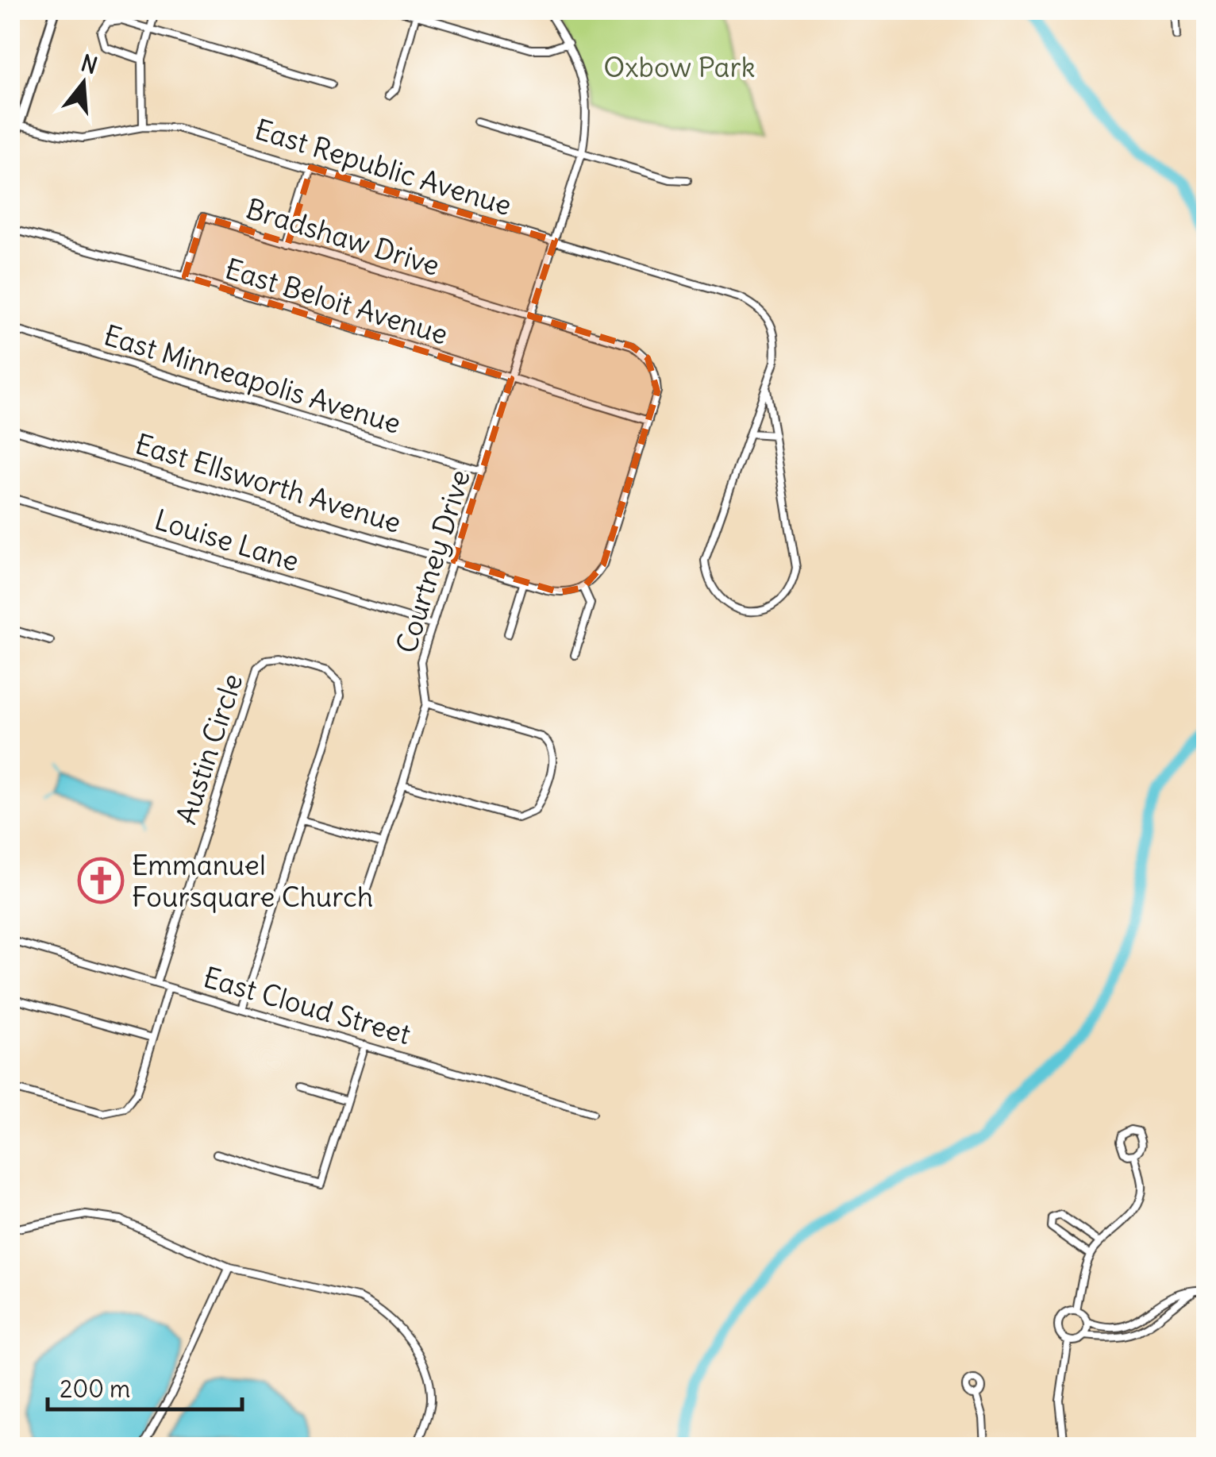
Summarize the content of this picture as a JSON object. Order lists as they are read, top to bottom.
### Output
{
  "streets": {
    "street": [
      "East Republic Avenue",
      "Bradshaw Drive",
      "East Beloit Avenue",
      "East Minneapolis Avenue",
      "East Ellsworth Avenue",
      "Louise Lane",
      "Courtney Drive",
      "Austin Circle",
      "East Cloud Street"
    ]
  },
  "crossings": [
    ["East Republic Avenue", "Courtney Drive"],
    ["Bradshaw Drive", "East Beloit Avenue"],
    ["Bradshaw Drive", "Courtney Drive"],
    ["East Beloit Avenue", "Courtney Drive"],
    ["East Minneapolis Avenue", "Courtney Drive"],
    ["East Ellsworth Avenue", "Courtney Drive"],
    ["Louise Lane", "Courtney Drive"],
    ["Austin Circle", "East Cloud Street"]
  ],
  "parks": ["Oxbow Park"],
  "places": {
    "church": ["Emmanuel Foursquare Church"]
  },
  "scale_bar": "200 m",
  "north": "top"
}
